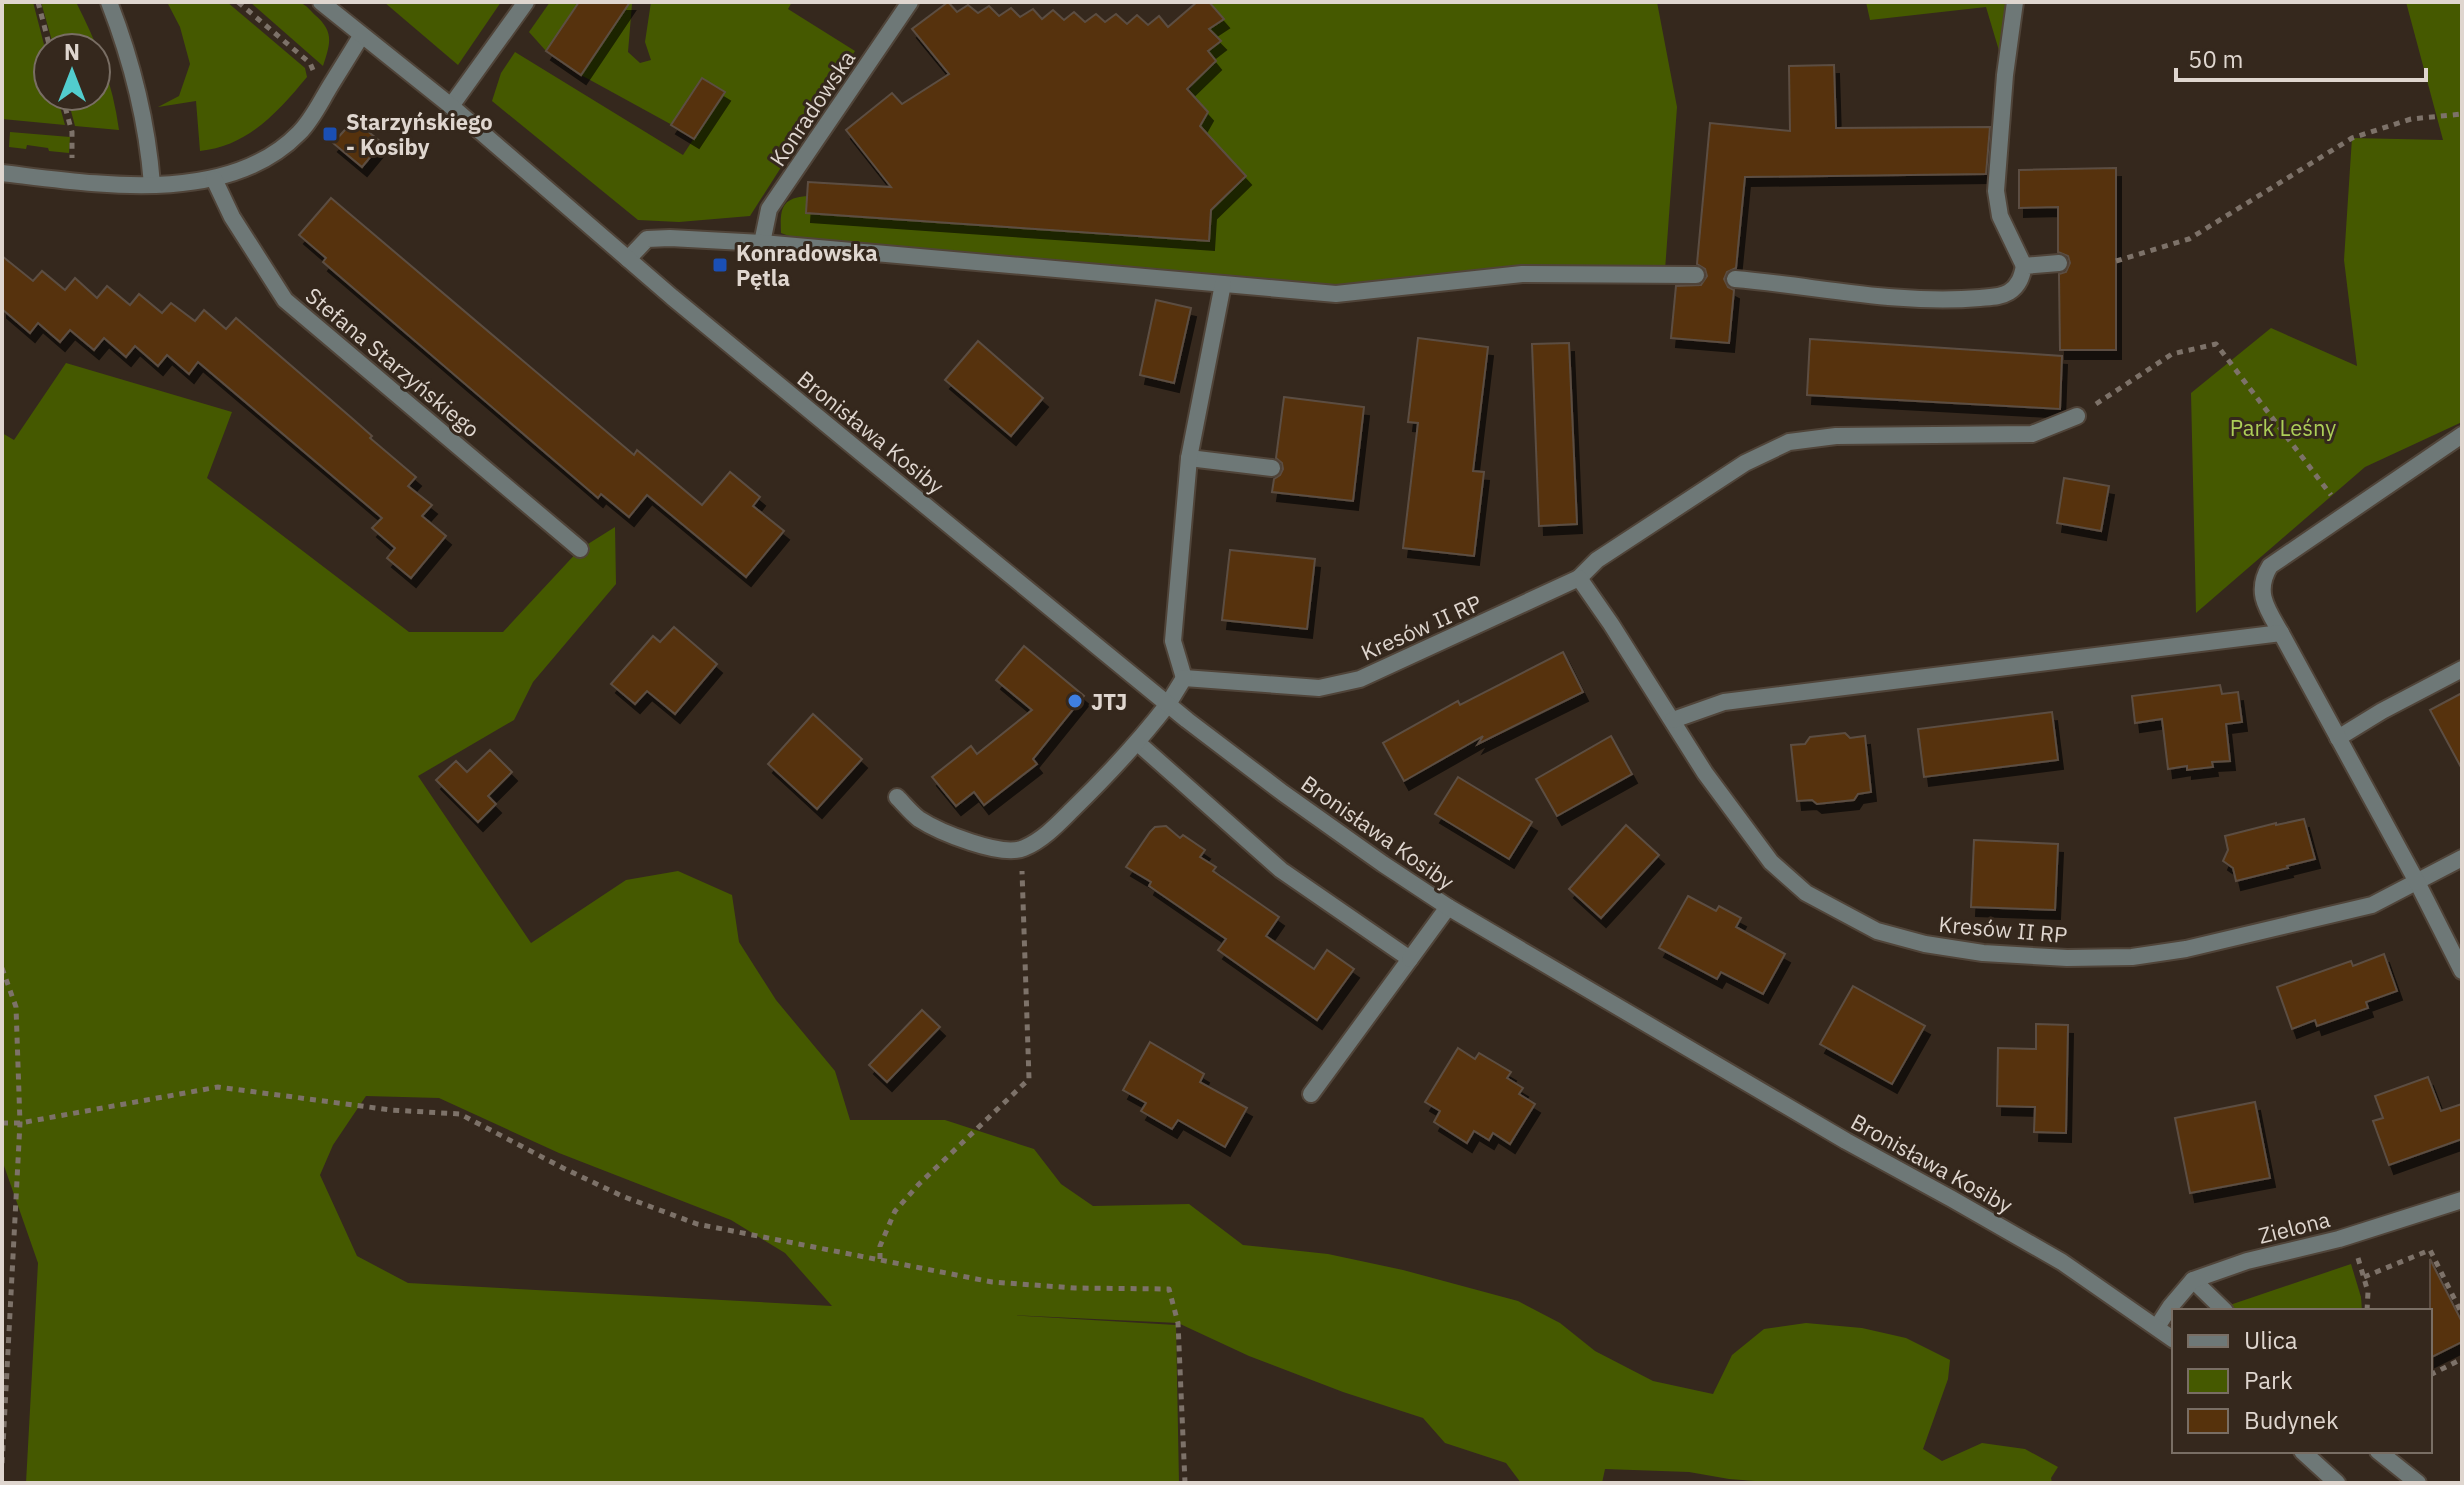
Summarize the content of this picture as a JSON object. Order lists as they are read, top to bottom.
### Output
{
  "streets": {
    "street": [
      "Konradowska",
      "Stefana Starzyńskiego",
      "Bronisława Kosiby",
      "Kresów II RP",
      "Zielona"
    ]
  },
  "parks": ["Park Leśny"],
  "places": {
    "transit": ["Starzyńskiego - Kosiby", "Konradowska Pętla"],
    "other": ["JTJ"]
  },
  "legend": ["Ulica", "Park", "Budynek"],
  "scale_bar": "50 m",
  "north": "top"
}
